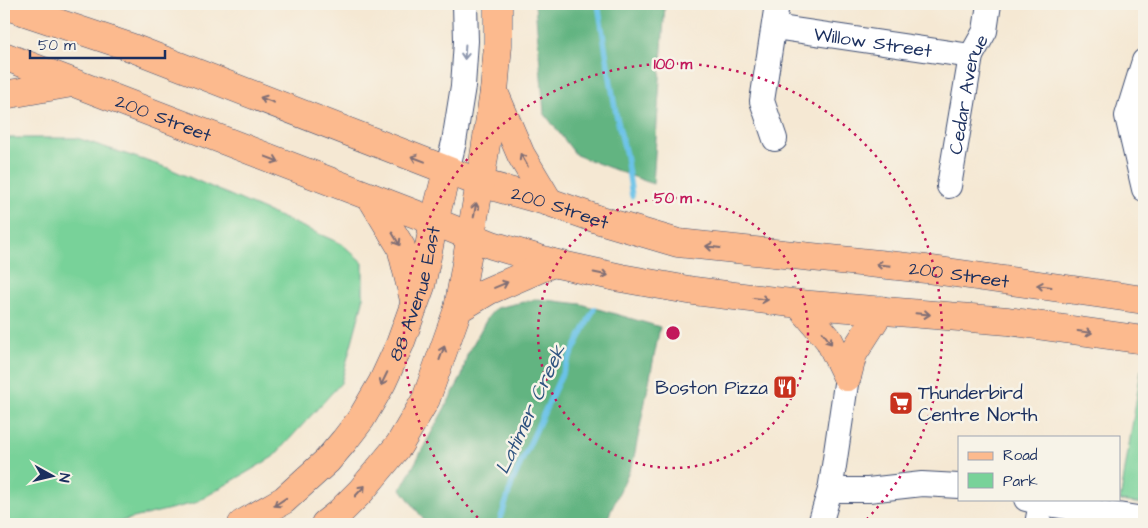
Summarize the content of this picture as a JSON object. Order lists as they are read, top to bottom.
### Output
{
  "streets": {
    "main road": ["200 Street", "88 Avenue East"],
    "street": ["Willow Street", "Cedar Avenue"]
  },
  "crossings": [
    ["Willow Street", "Cedar Avenue"],
    ["200 Street", "88 Avenue East"]
  ],
  "one_way": ["88 Avenue East"],
  "water": ["Latimer Creek"],
  "places": {
    "restaurant": ["Boston Pizza"],
    "supermarket": ["Thunderbird Centre North"]
  },
  "legend": ["Road", "Park"],
  "scale_bar": "50 m",
  "north": "right",
  "rings": ["100 m", "50 m"]
}
